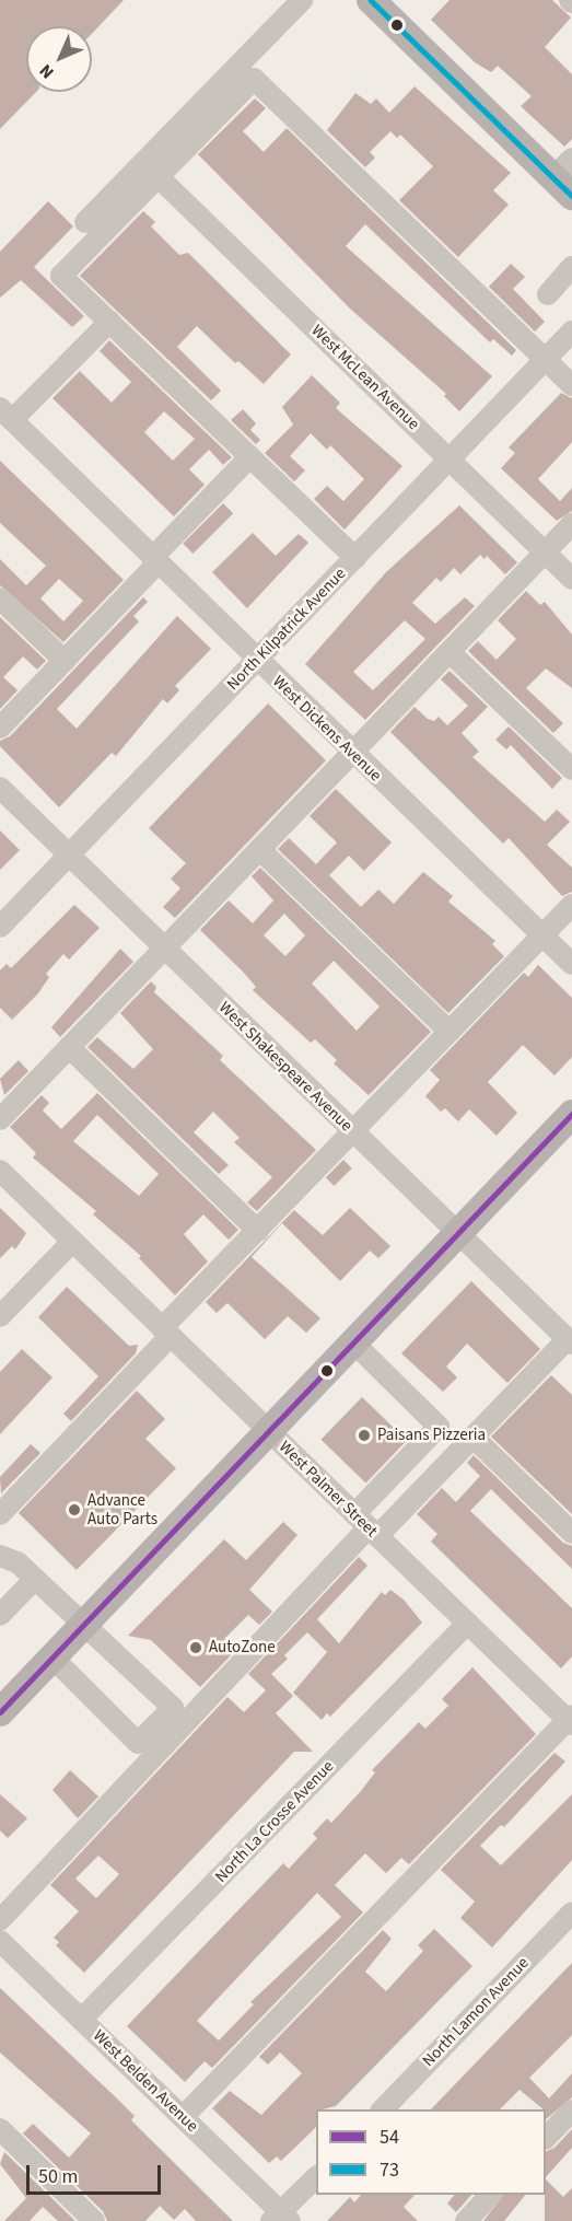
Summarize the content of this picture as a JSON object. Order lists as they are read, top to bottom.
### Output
{
  "streets": {
    "street": [
      "West McLean Avenue",
      "North Kilpatrick Avenue",
      "West Dickens Avenue",
      "West Shakespeare Avenue",
      "West Palmer Street",
      "North La Crosse Avenue",
      "North Lamon Avenue",
      "West Belden Avenue"
    ]
  },
  "crossings": [
    ["West McLean Avenue", "North Kilpatrick Avenue"],
    ["North Kilpatrick Avenue", "West Dickens Avenue"],
    ["North Kilpatrick Avenue", "West Shakespeare Avenue"],
    ["West Palmer Street", "North La Crosse Avenue"],
    ["North La Crosse Avenue", "West Belden Avenue"]
  ],
  "places": ["Paisans Pizzeria", "Advance Auto Parts", "AutoZone"],
  "lines": ["transit line 73", "transit line 54"],
  "legend": ["54", "73"],
  "scale_bar": "50 m",
  "north": "bottom left"
}
